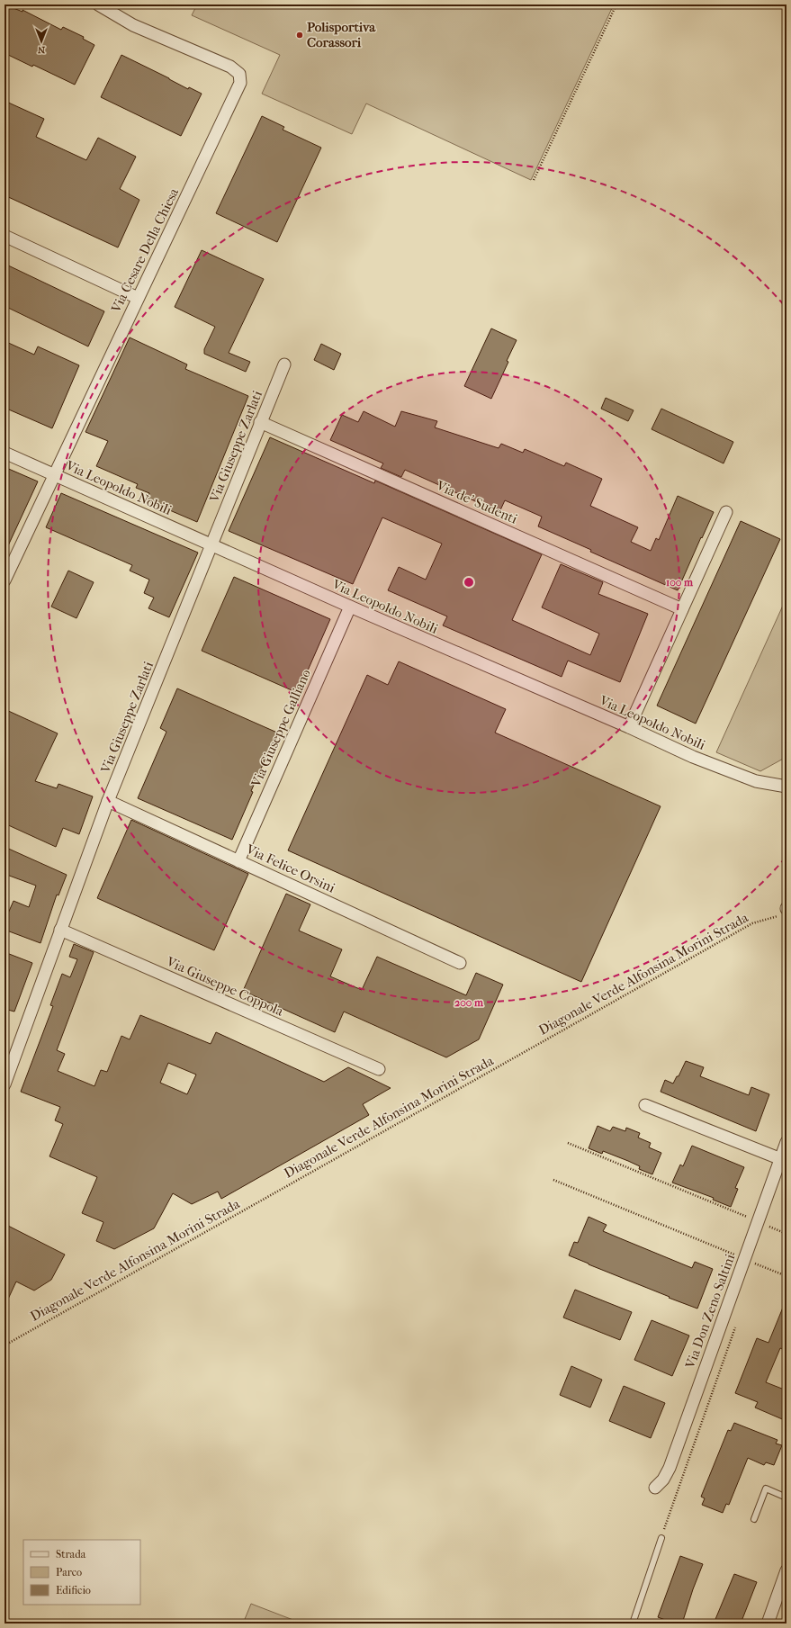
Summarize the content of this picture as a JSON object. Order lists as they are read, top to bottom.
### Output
{
  "streets": {
    "street": [
      "Via Cesare Della Chiesa",
      "Via Giuseppe Zarlati",
      "Via Leopoldo Nobili",
      "Via de’ Sudenti",
      "Via Giuseppe Galliano",
      "Via Felice Orsini",
      "Via Giuseppe Coppola",
      "Via Don Zeno Saltini"
    ],
    "path": ["Diagonale Verde Alfonsina Morini Strada"]
  },
  "crossings": [
    ["Via Cesare Della Chiesa", "Via Leopoldo Nobili"],
    ["Via Giuseppe Zarlati", "Via Leopoldo Nobili"],
    ["Via Giuseppe Zarlati", "Via de’ Sudenti"],
    ["Via Giuseppe Zarlati", "Via Felice Orsini"],
    ["Via Giuseppe Zarlati", "Via Giuseppe Coppola"],
    ["Via Leopoldo Nobili", "Via Giuseppe Galliano"],
    ["Via Giuseppe Galliano", "Via Felice Orsini"]
  ],
  "places": ["Polisportiva Corassori"],
  "legend": ["Strada", "Parco", "Edificio"],
  "north": "bottom",
  "rings": ["100 m", "200 m"]
}
